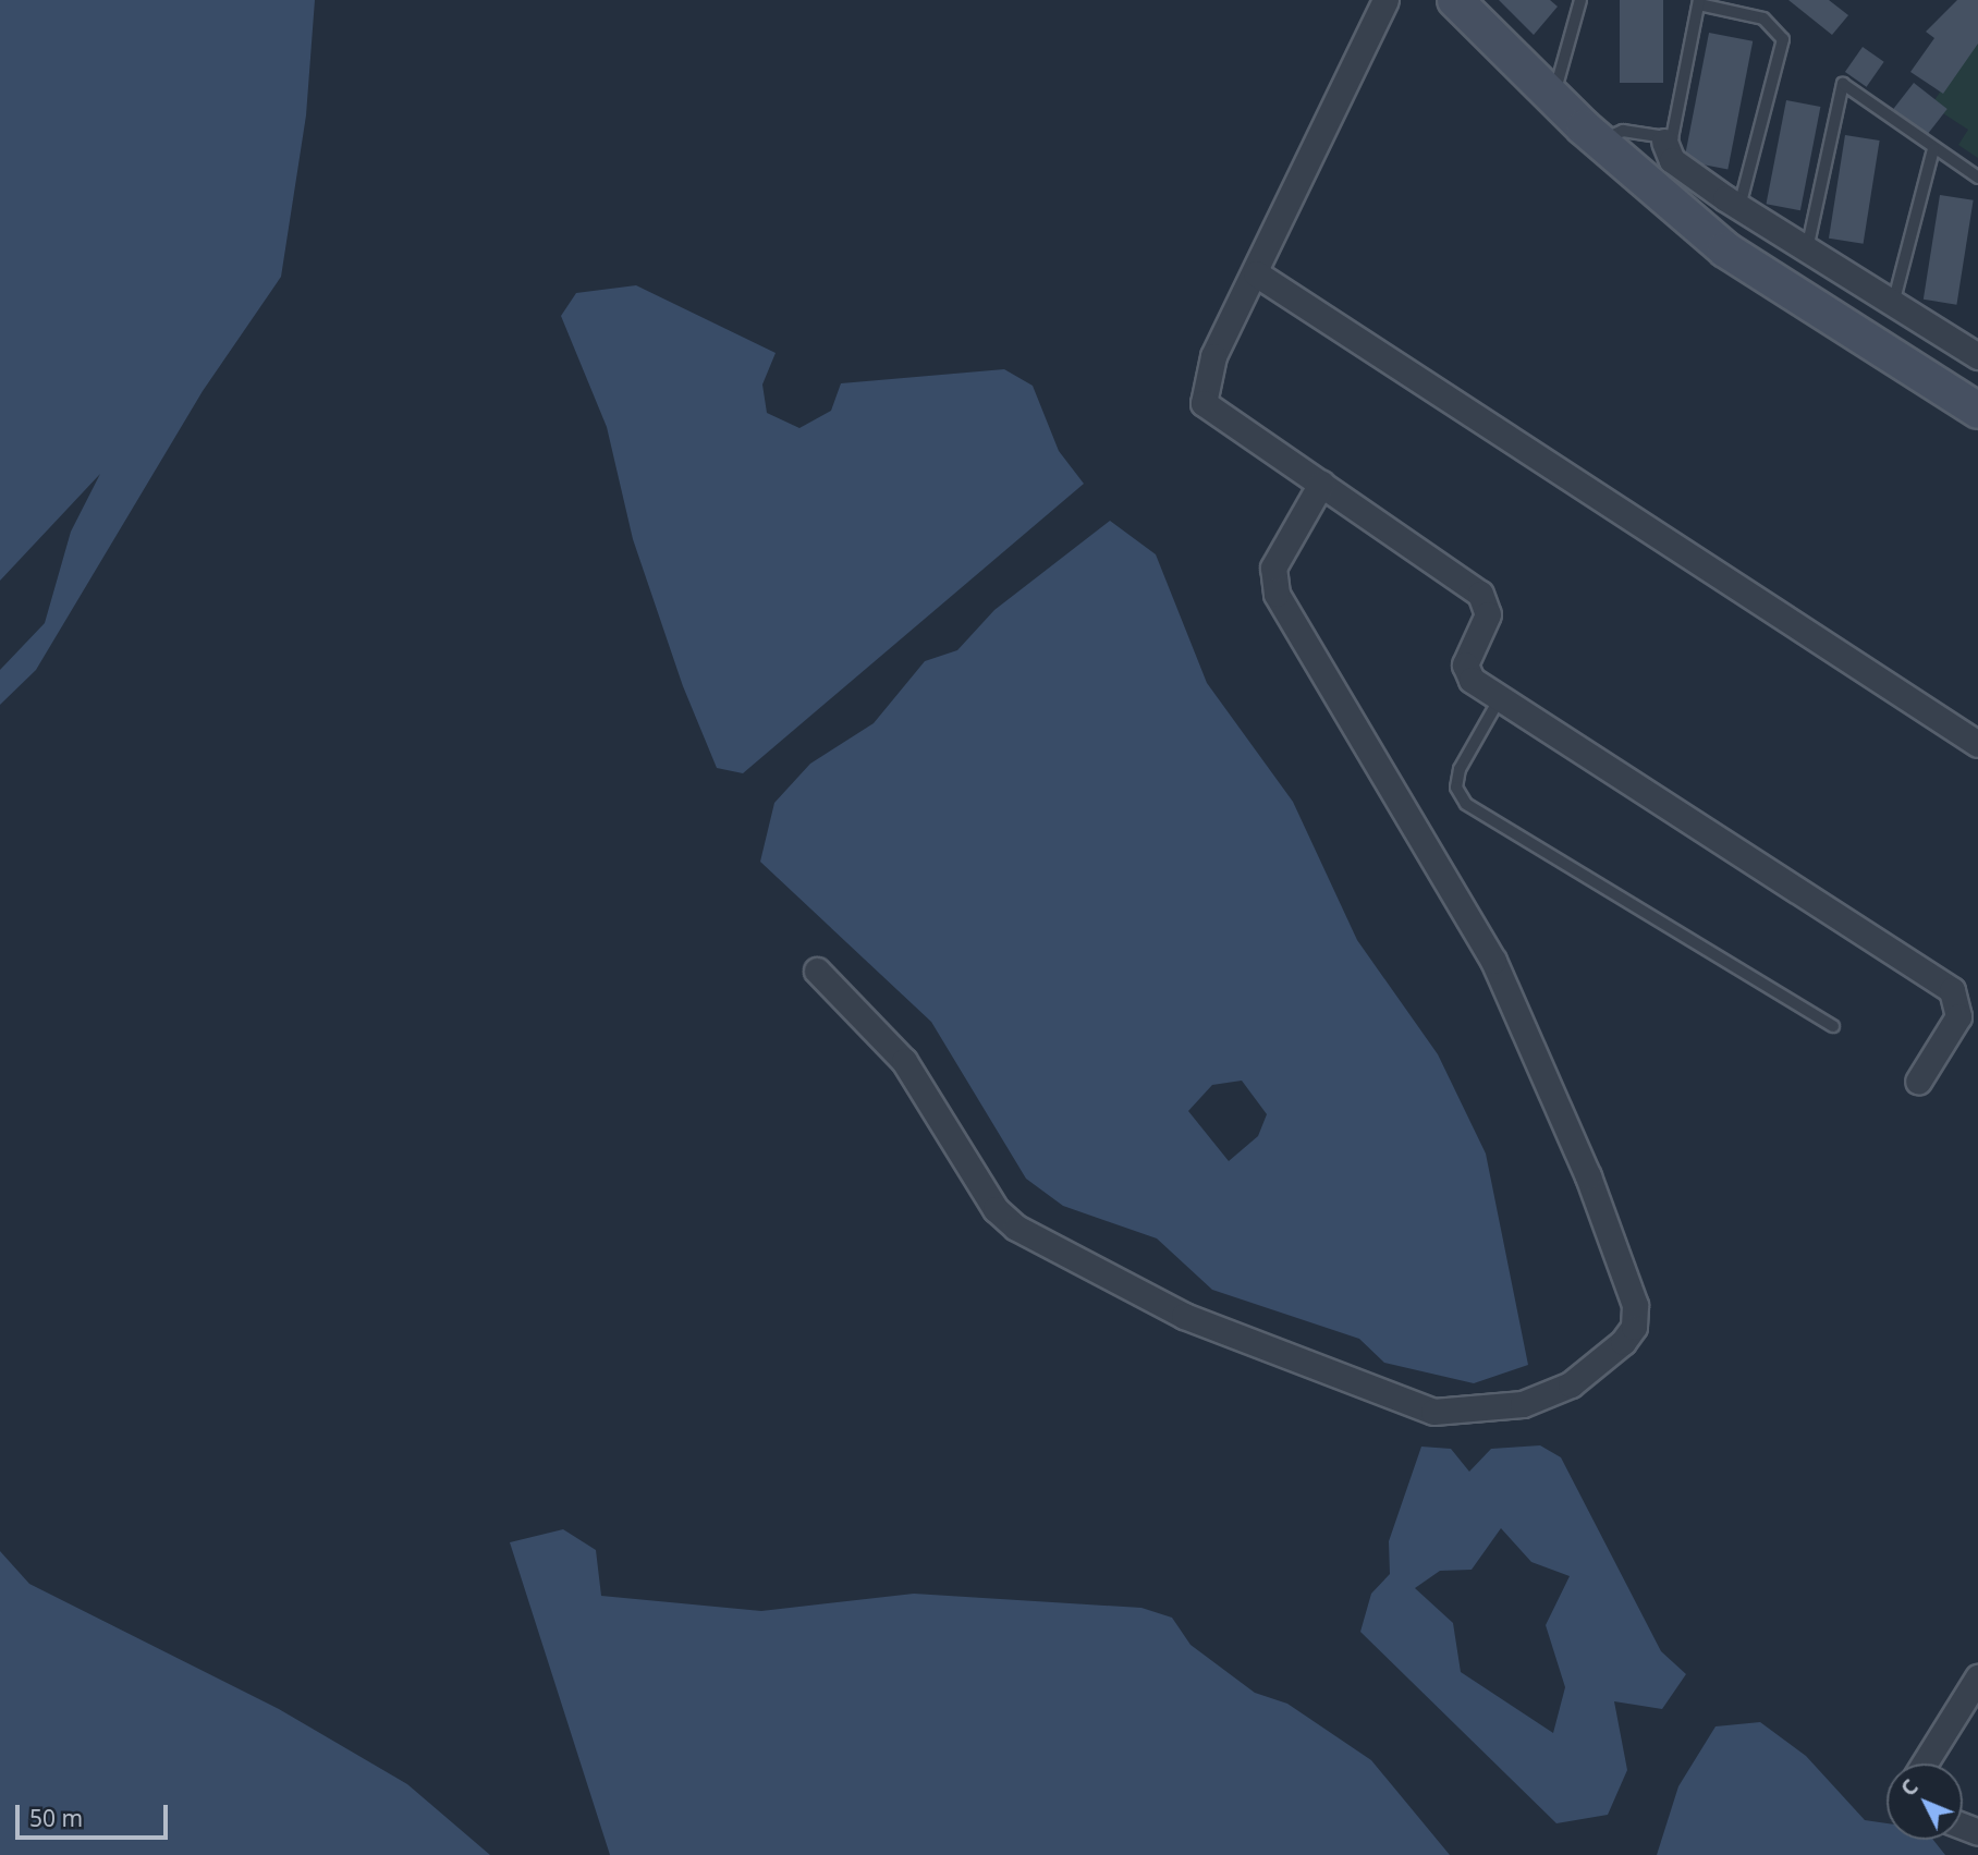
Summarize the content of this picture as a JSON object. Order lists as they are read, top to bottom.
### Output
{
  "scale_bar": "50 m",
  "north": "top left"
}
